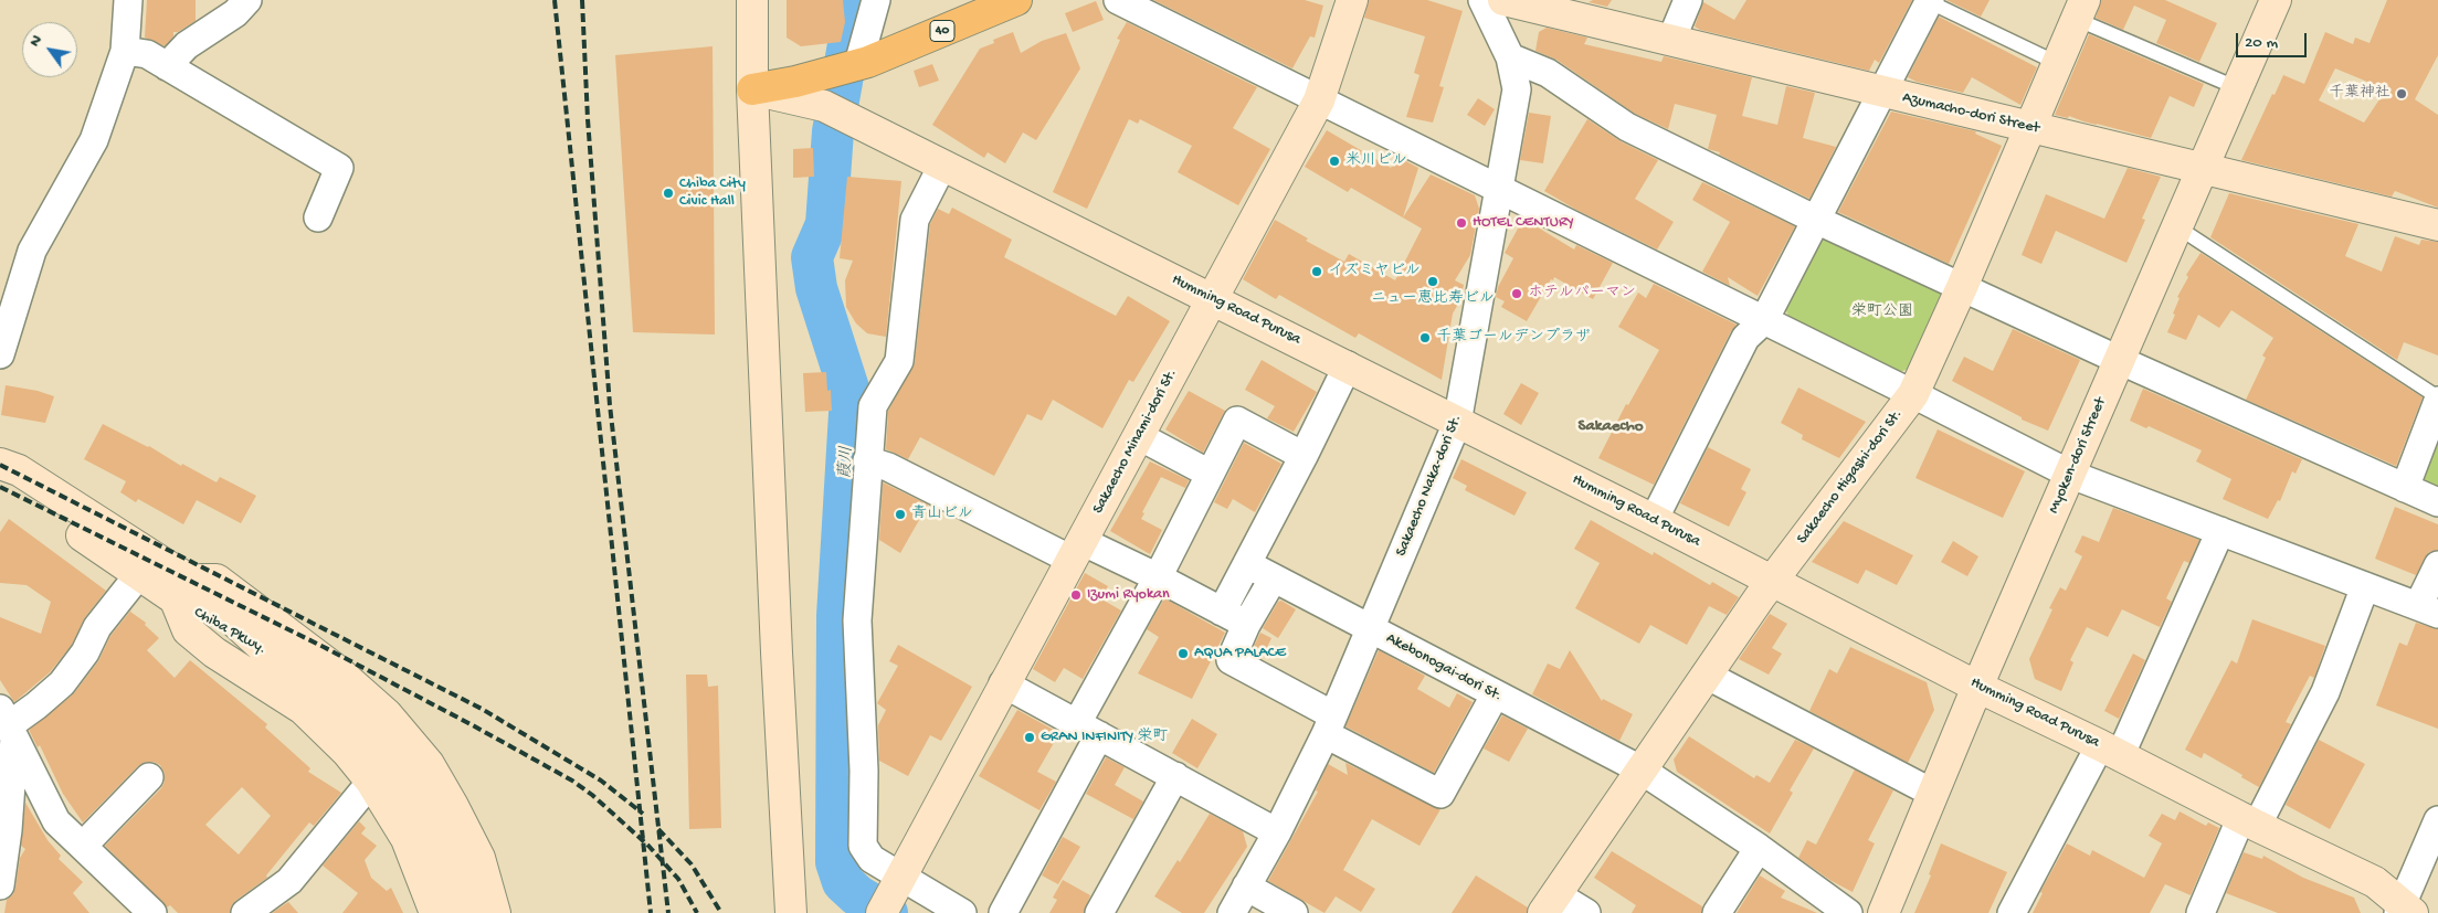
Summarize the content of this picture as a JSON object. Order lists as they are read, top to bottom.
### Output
{
  "streets": {
    "main road": ["40"],
    "street": [
      "Azumacho-dori Street",
      "Humming Road Purusa",
      "Sakaecho Minami-dori St.",
      "Myoken-dori Street",
      "Sakaecho Higashi-dori St.",
      "Sakaecho Naka-dori St.",
      "Chiba Pkwy.",
      "Akebonogai-dori St."
    ]
  },
  "crossings": [
    ["40", "Humming Road Purusa"],
    ["Azumacho-dori Street", "Myoken-dori Street"],
    ["Azumacho-dori Street", "Sakaecho Higashi-dori St."],
    ["Humming Road Purusa", "Sakaecho Minami-dori St."],
    ["Humming Road Purusa", "Myoken-dori Street"],
    ["Humming Road Purusa", "Sakaecho Higashi-dori St."],
    ["Humming Road Purusa", "Sakaecho Naka-dori St."],
    ["Sakaecho Higashi-dori St.", "Akebonogai-dori St."],
    ["Sakaecho Naka-dori St.", "Akebonogai-dori St."]
  ],
  "districts": ["Sakaecho"],
  "water": ["葭川"],
  "parks": ["栄町公園"],
  "places": [
    "千葉神社",
    "米川ビル",
    "Chiba City Civic Hall",
    "HOTEL CENTURY",
    "イズミヤビル",
    "ニュー恵比寿ビル",
    "ホテルパーマン",
    "千葉ゴールデンプラザ",
    "青山ビル",
    "Izumi Ryokan",
    "AQUA PALACE",
    "GRAN INFINITY 栄町"
  ],
  "scale_bar": "20 m",
  "north": "top left"
}
